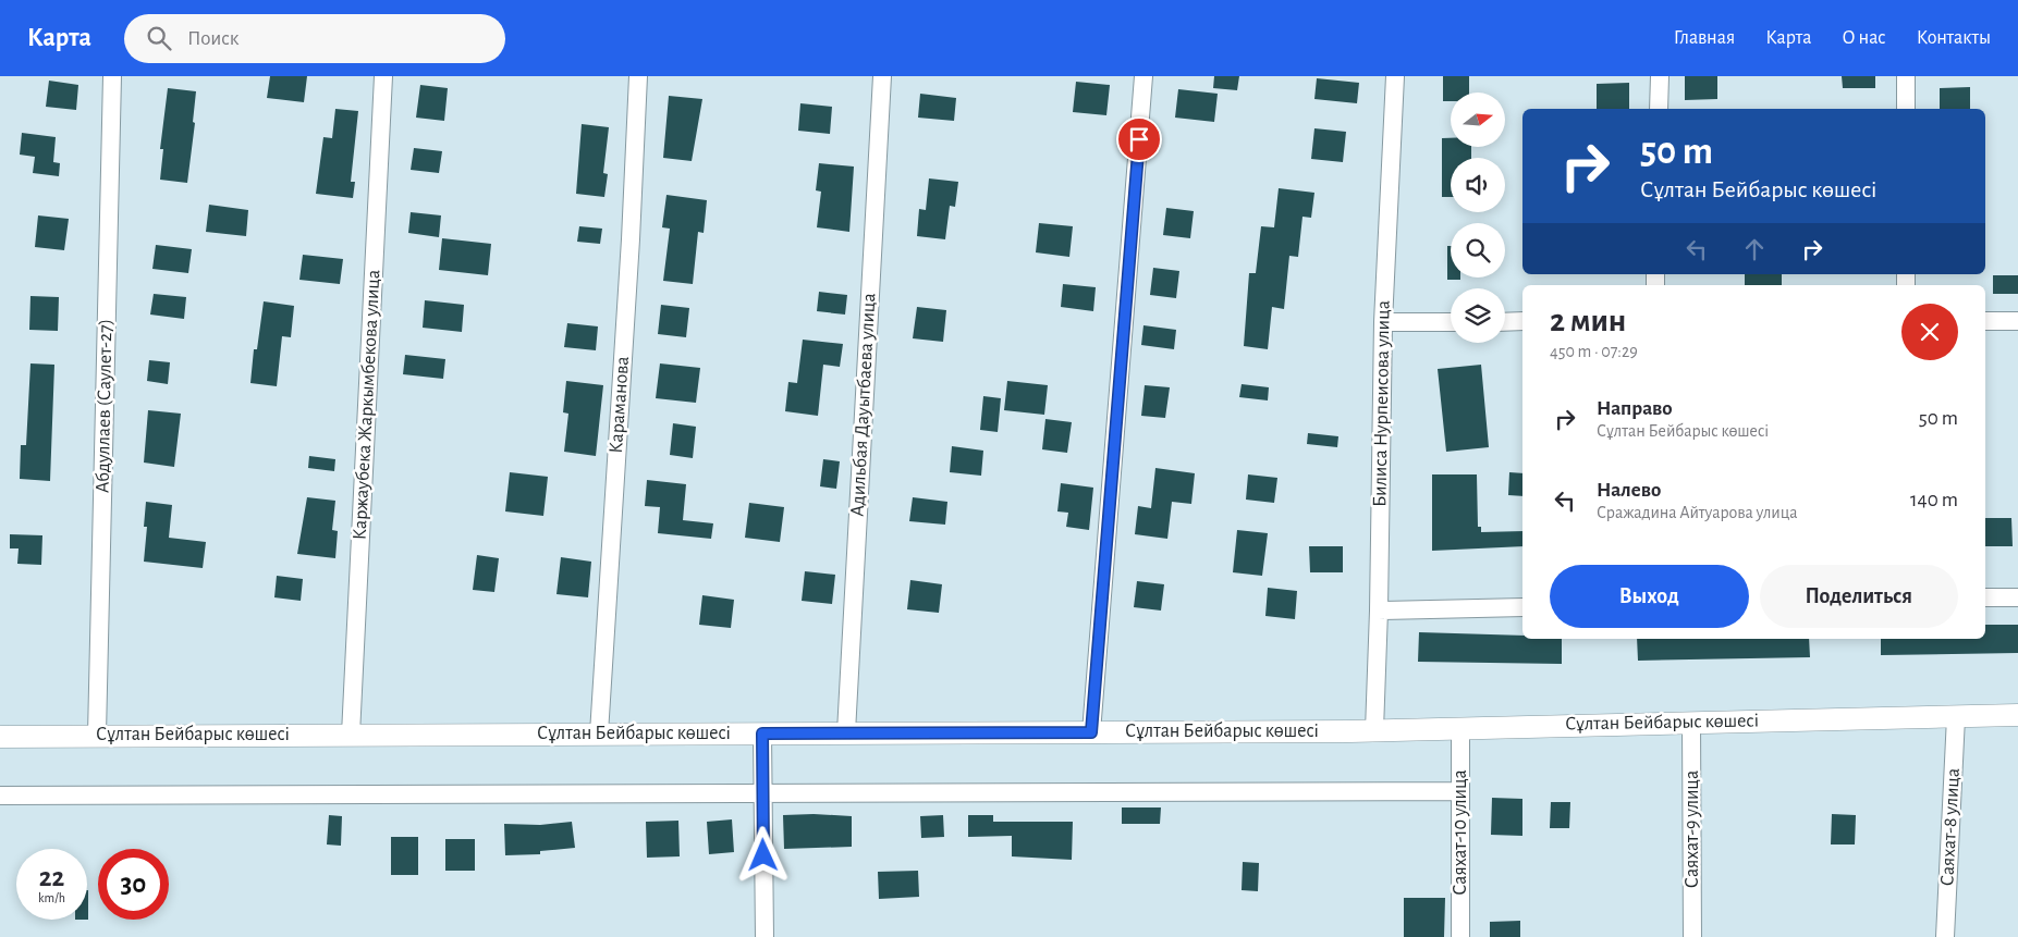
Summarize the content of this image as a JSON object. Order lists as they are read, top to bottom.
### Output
{
  "streets": {
    "main road": ["Сұлтан Бейбарыс көшесі"],
    "street": [
      "Билиса Нурпеисова улица",
      "Каржаубека Жаркымбекова улица",
      "Караманова",
      "Адильбая Дауытбаева улица",
      "Абдуллаев (Саулет-27)",
      "Саяхат-8 улица",
      "Саяхат-9 улица",
      "Саяхат-10 улица"
    ]
  },
  "crossings": [
    ["Билиса Нурпеисова улица", "Сұлтан Бейбарыс көшесі"],
    ["Каржаубека Жаркымбекова улица", "Сұлтан Бейбарыс көшесі"],
    ["Караманова", "Сұлтан Бейбарыс көшесі"],
    ["Адильбая Дауытбаева улица", "Сұлтан Бейбарыс көшесі"],
    ["Абдуллаев (Саулет-27)", "Сұлтан Бейбарыс көшесі"],
    ["Сұлтан Бейбарыс көшесі", "Саяхат-8 улица"],
    ["Сұлтан Бейбарыс көшесі", "Саяхат-9 улица"],
    ["Сұлтан Бейбарыс көшесі", "Саяхат-10 улица"]
  ],
  "north": "right",
  "page": {
    "header": "Карта",
    "search": "Поиск",
    "nav": [
      "Главная",
      "Карта",
      "О нас",
      "Контакты"
    ],
    "turn": ["50 m", "Сұлтан Бейбарыс көшесі"],
    "heading": ["2 мин", "450 m · 07:29"],
    "list": [
      {
        "name": "Направо",
        "note": "Сұлтан Бейбарыс көшесі",
        "value": "50 m"
      },
      {
        "name": "Налево",
        "note": "Сражадина Айтуарова улица",
        "value": "140 m"
      }
    ],
    "buttons": ["Выход", "Поделиться"],
    "speed": "22 km/h",
    "limit": "30"
  }
}
